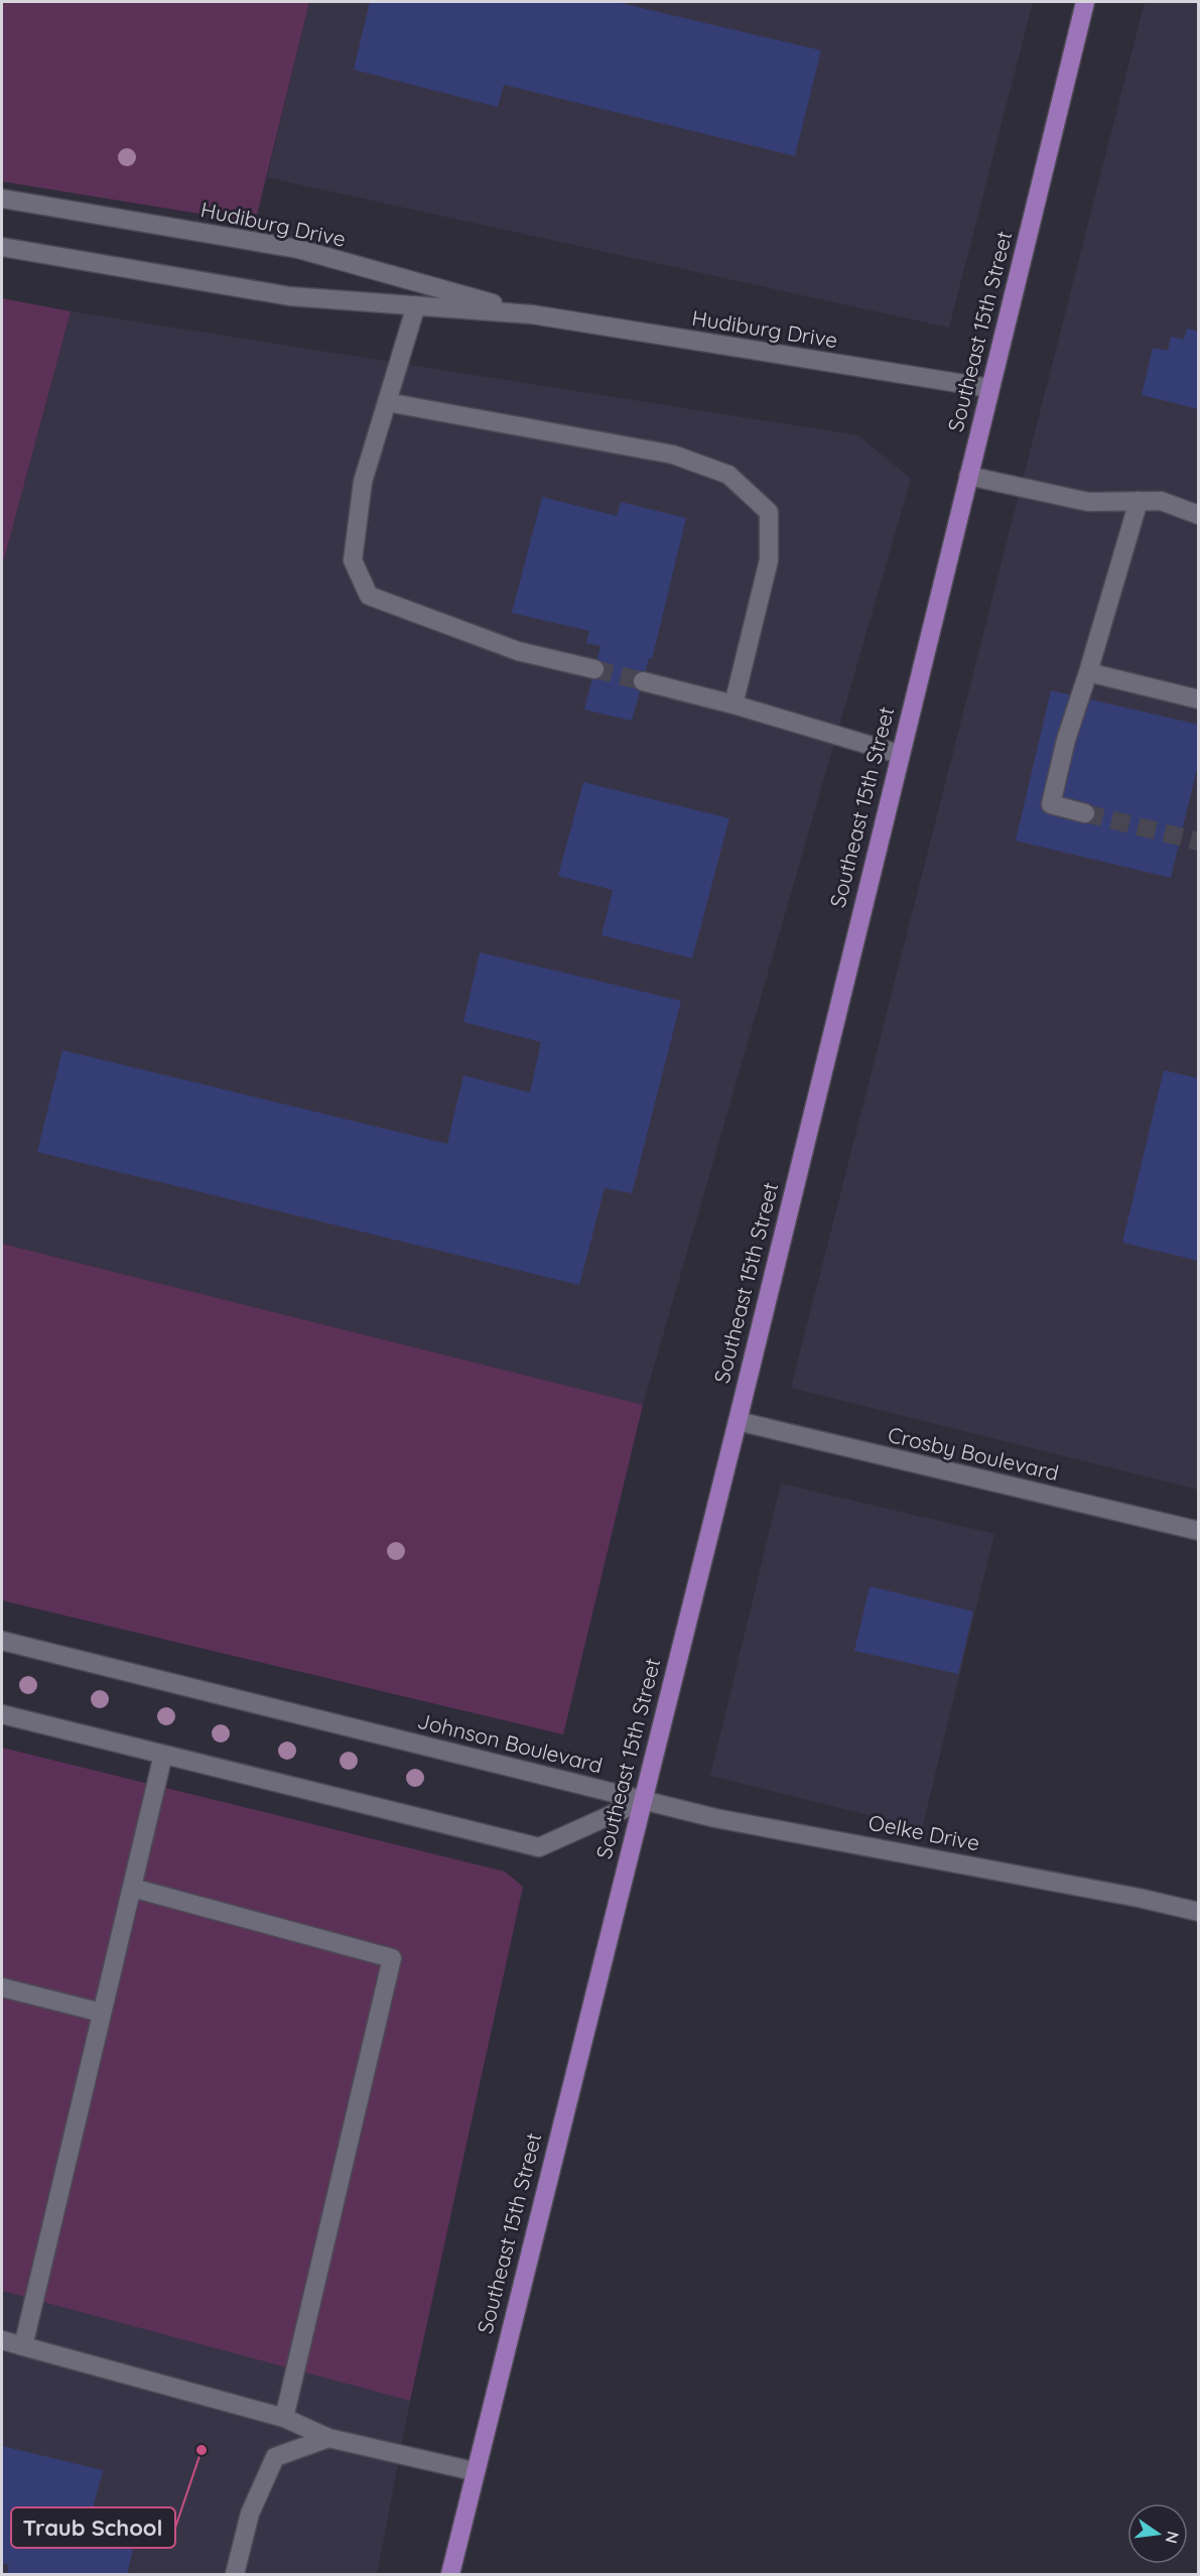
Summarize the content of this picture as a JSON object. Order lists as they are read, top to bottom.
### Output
{
  "streets": {
    "main road": ["Southeast 15th Street"],
    "street": [
      "Hudiburg Drive",
      "Crosby Boulevard",
      "Johnson Boulevard",
      "Oelke Drive"
    ]
  },
  "crossings": [
    ["Hudiburg Drive", "Southeast 15th Street"],
    ["Southeast 15th Street", "Crosby Boulevard"],
    ["Southeast 15th Street", "Johnson Boulevard"],
    ["Southeast 15th Street", "Oelke Drive"],
    ["Johnson Boulevard", "Oelke Drive"]
  ],
  "places": ["Traub School"],
  "north": "right"
}
